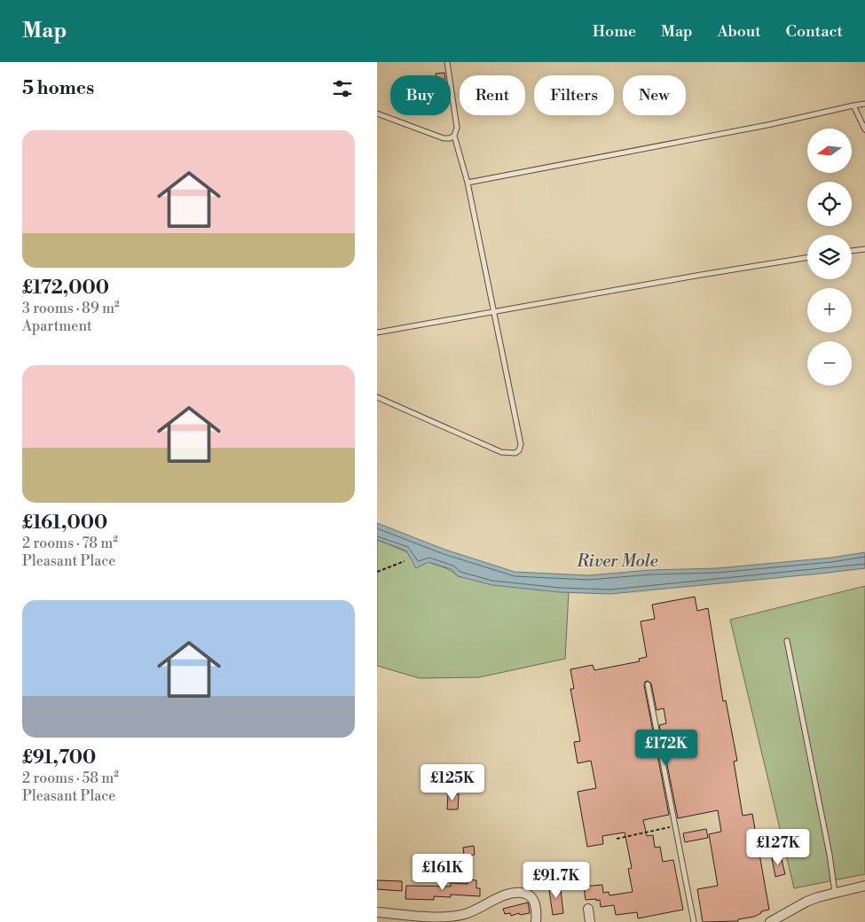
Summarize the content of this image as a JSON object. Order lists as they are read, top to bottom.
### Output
{
  "water": ["River Mole"],
  "north": "left",
  "page": {
    "header": "Map",
    "nav": [
      "Home",
      "Map",
      "About",
      "Contact"
    ],
    "heading": "5 homes",
    "chip": [
      "Buy",
      "Rent",
      "Filters",
      "New"
    ],
    "list": [
      {
        "name": "£172,000",
        "note": "3 rooms · 89 m² · Apartment"
      },
      {
        "name": "£161,000",
        "note": "2 rooms · 78 m² · Pleasant Place"
      },
      {
        "name": "£91,700",
        "note": "2 rooms · 58 m² · Pleasant Place"
      }
    ],
    "map_buttons": ["+", "−"],
    "price": [
      "£172K",
      "£125K",
      "£127K",
      "£161K",
      "£91.7K"
    ]
  }
}
